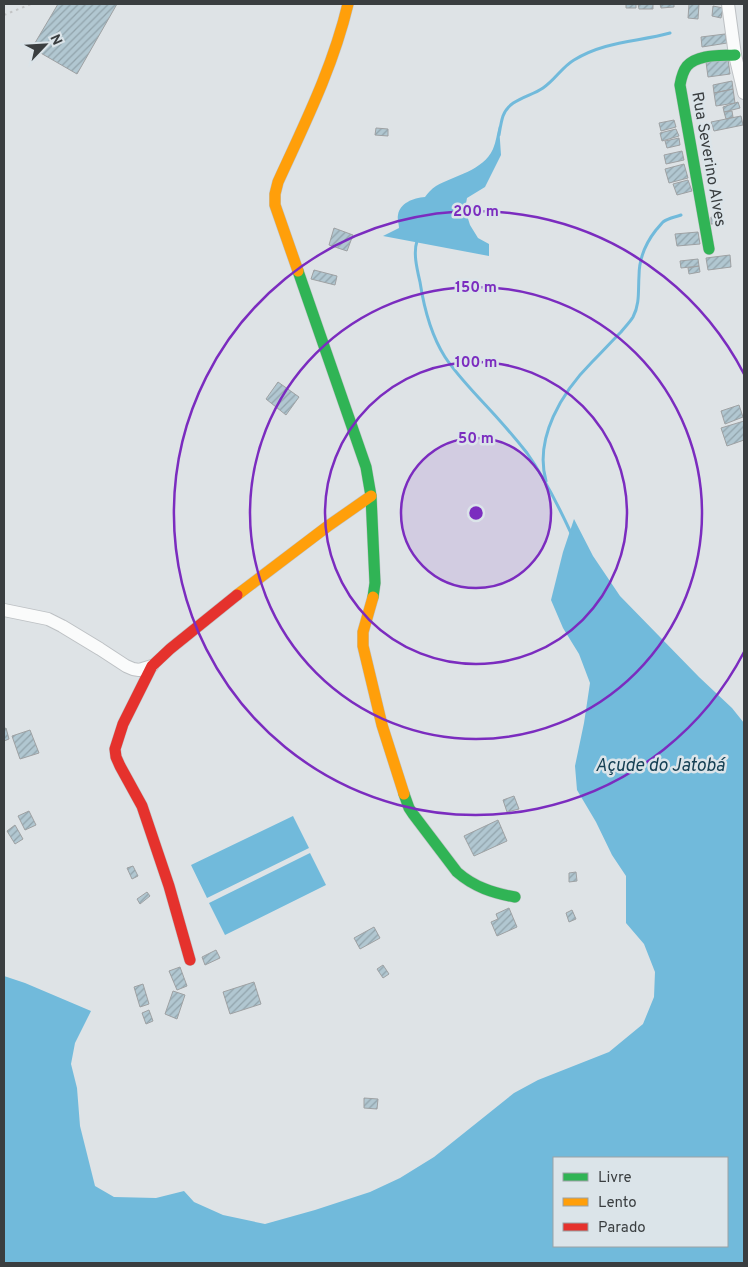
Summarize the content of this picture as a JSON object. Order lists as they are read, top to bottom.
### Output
{
  "streets": {
    "street": ["Rua Severino Alves"]
  },
  "water": ["Açude do Jatobá"],
  "legend": ["Livre", "Lento", "Parado"],
  "north": "top right",
  "rings": [
    "200 m",
    "150 m",
    "100 m",
    "50 m"
  ]
}
